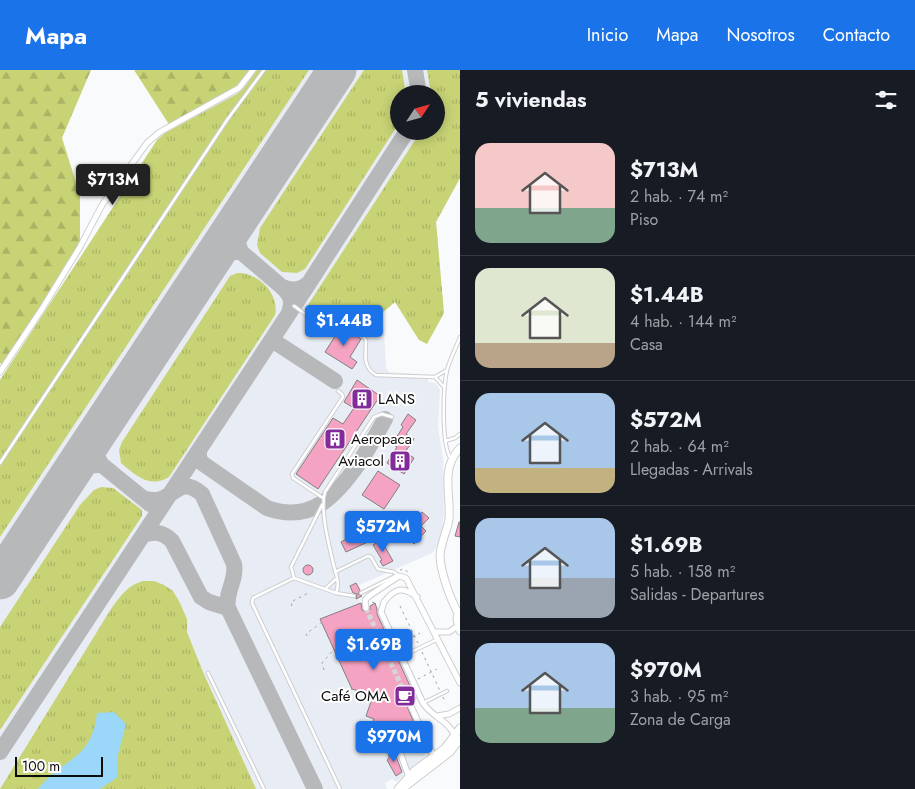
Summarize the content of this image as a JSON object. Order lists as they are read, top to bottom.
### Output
{
  "places": {
    "building": ["LANS", "Aeropaca", "Aviacol"],
    "cafe": ["Café OMA"]
  },
  "scale_bar": "100 m",
  "north": "top right",
  "page": {
    "header": "Mapa",
    "nav": [
      "Inicio",
      "Mapa",
      "Nosotros",
      "Contacto"
    ],
    "heading": "5 viviendas",
    "list": [
      {
        "name": "$713M",
        "note": "2 hab. · 74 m² · Piso"
      },
      {
        "name": "$1.44B",
        "note": "4 hab. · 144 m² · Casa"
      },
      {
        "name": "$572M",
        "note": "2 hab. · 64 m² · Llegadas - Arrivals"
      },
      {
        "name": "$1.69B",
        "note": "5 hab. · 158 m² · Salidas - Departures"
      },
      {
        "name": "$970M",
        "note": "3 hab. · 95 m² · Zona de Carga"
      }
    ],
    "price": [
      "$713M",
      "$1.44B",
      "$572M",
      "$1.69B",
      "$970M"
    ],
    "scale": "100 m"
  }
}
